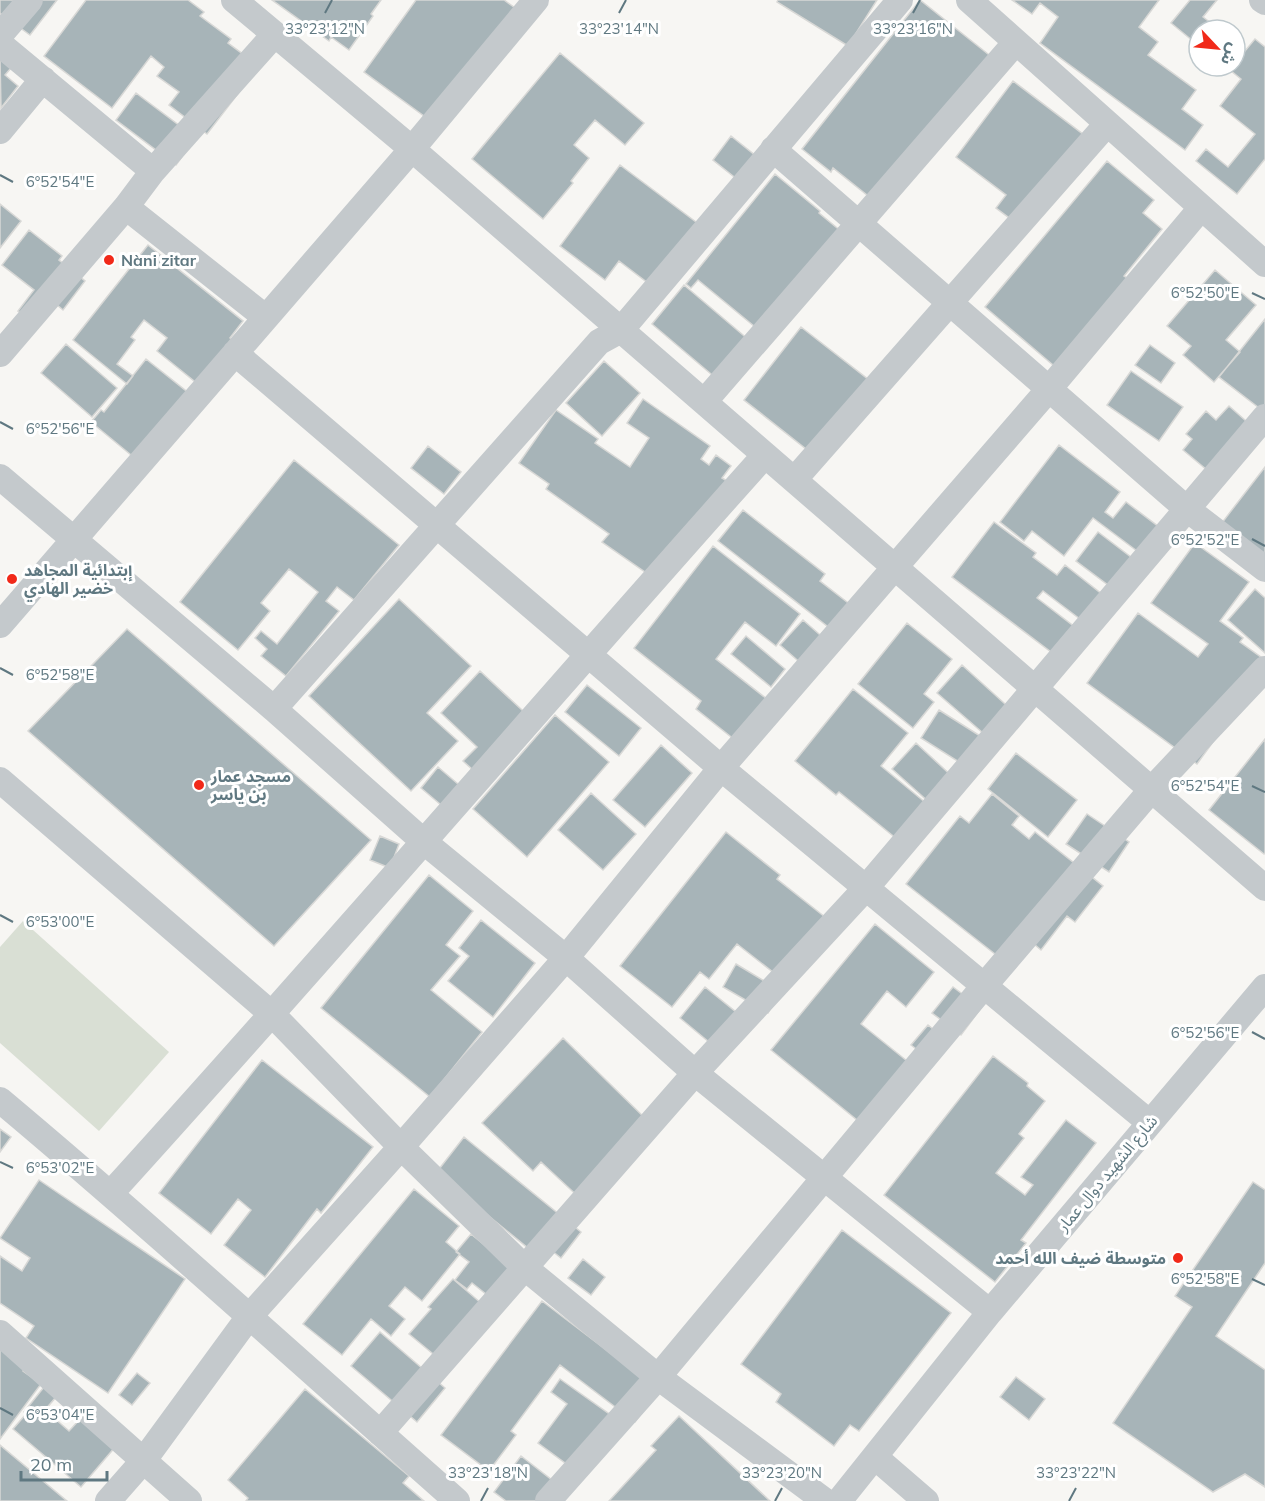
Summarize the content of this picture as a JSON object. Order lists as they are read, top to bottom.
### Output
{
  "streets": {
    "street": ["شارع الشهيد دوال عمار"]
  },
  "places": [
    "Nàni zitar",
    "إبتدائية المجاهد خضير الهادي",
    "مسجد عمار بن ياسر",
    "متوسطة ضيف الله أحمد"
  ],
  "scale_bar": "20 m",
  "north": "bottom right",
  "coordinates": [
    "33°23'12\"N",
    "33°23'14\"N",
    "33°23'16\"N",
    "6°52'54\"E",
    "6°52'50\"E",
    "6°52'56\"E",
    "6°52'52\"E",
    "6°52'58\"E",
    "6°53'00\"E",
    "6°53'02\"E",
    "6°53'04\"E",
    "33°23'18\"N",
    "33°23'20\"N",
    "33°23'22\"N"
  ]
}
